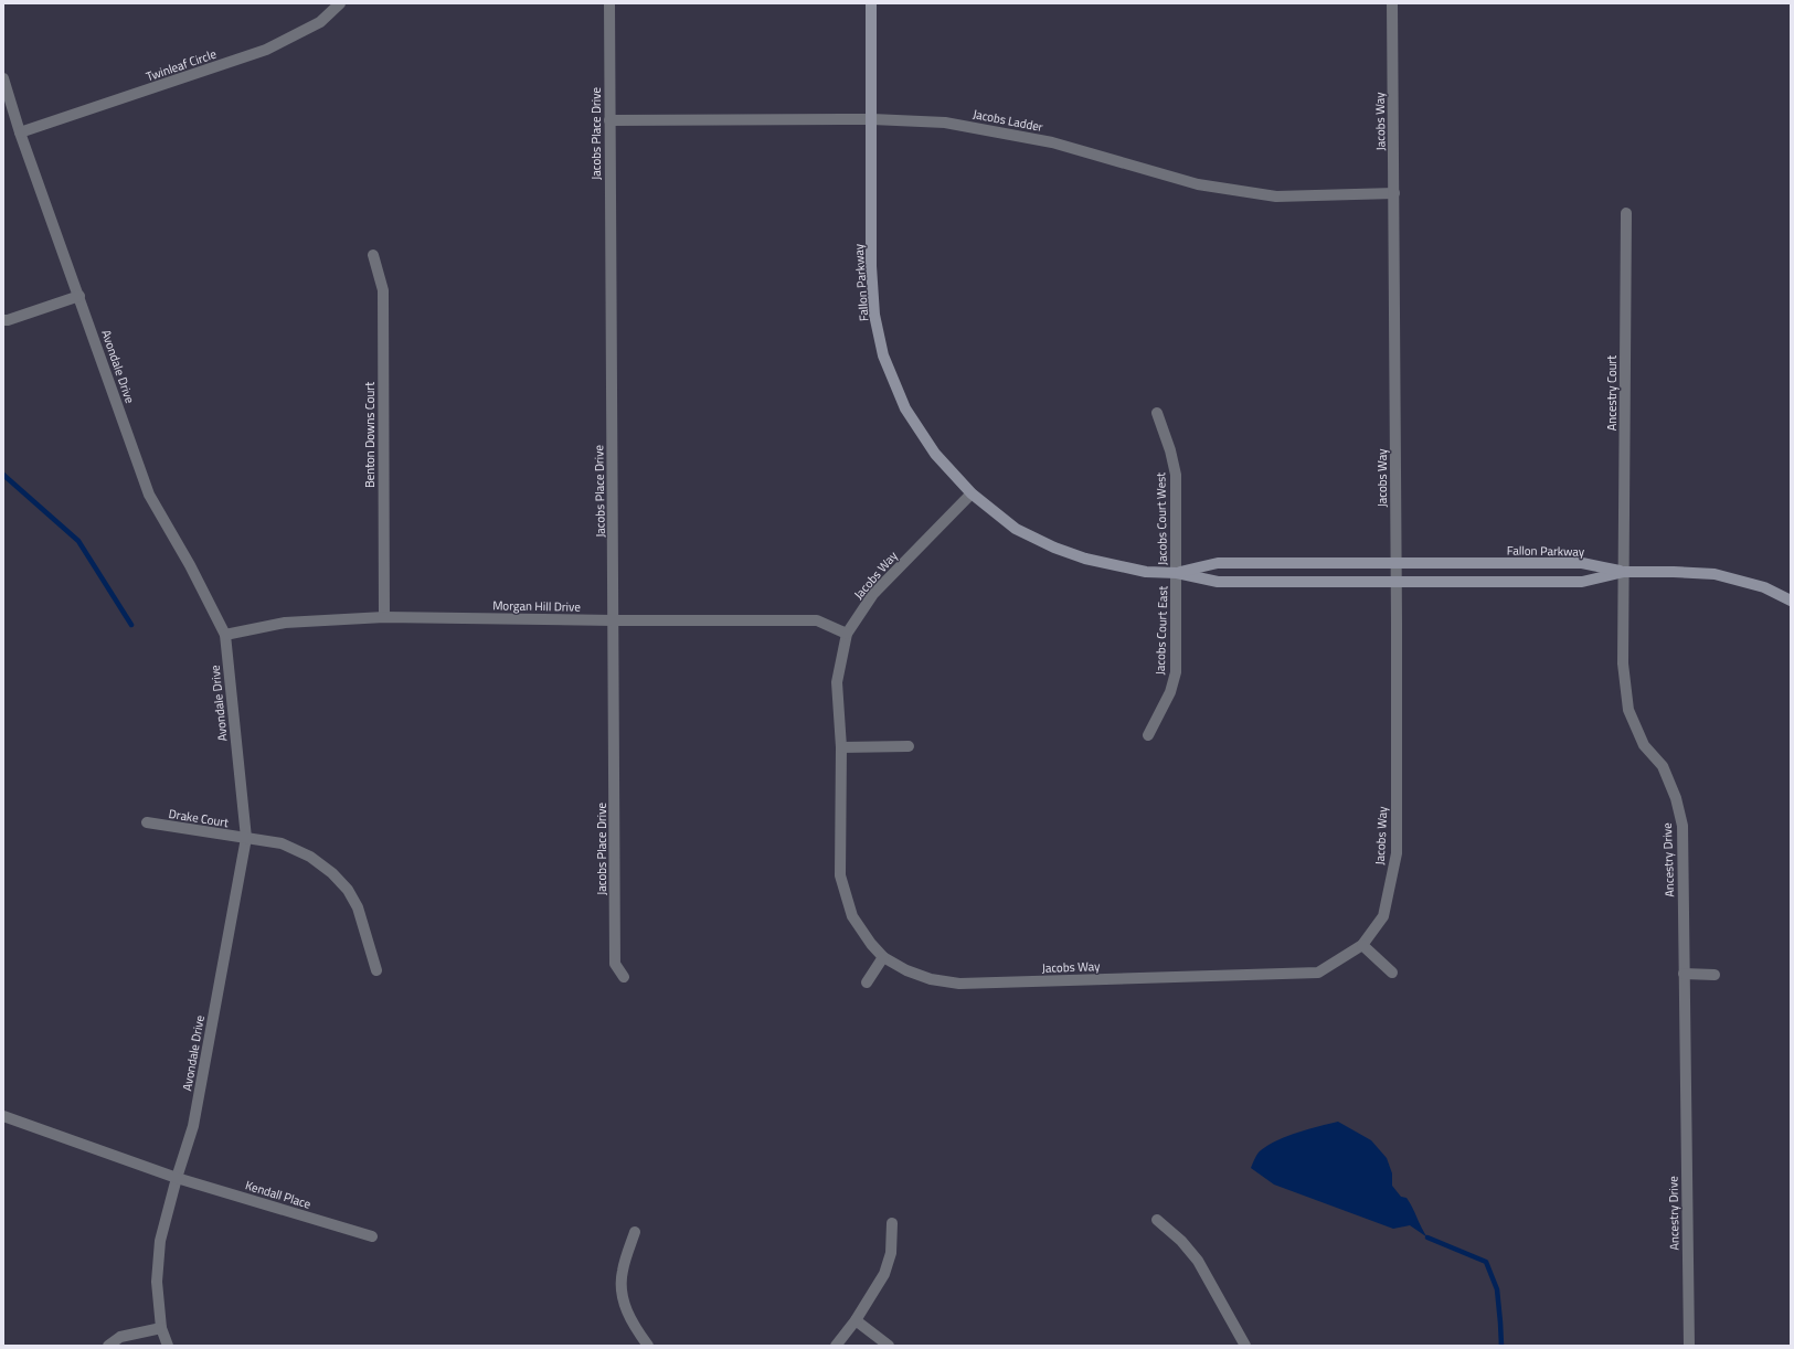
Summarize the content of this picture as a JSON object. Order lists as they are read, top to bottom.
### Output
{
  "streets": {
    "street": [
      "Twinleaf Circle",
      "Jacobs Ladder",
      "Jacobs Way",
      "Jacobs Place Drive",
      "Fallon Parkway",
      "Avondale Drive",
      "Ancestry Court",
      "Benton Downs Court",
      "Jacobs Court West",
      "Morgan Hill Drive",
      "Jacobs Court East",
      "Drake Court",
      "Ancestry Drive",
      "Kendall Place"
    ]
  },
  "crossings": [
    ["Twinleaf Circle", "Avondale Drive"],
    ["Jacobs Ladder", "Jacobs Way"],
    ["Jacobs Ladder", "Jacobs Place Drive"],
    ["Jacobs Ladder", "Fallon Parkway"],
    ["Jacobs Way", "Fallon Parkway"],
    ["Jacobs Way", "Morgan Hill Drive"],
    ["Jacobs Place Drive", "Morgan Hill Drive"],
    ["Fallon Parkway", "Ancestry Court"],
    ["Fallon Parkway", "Jacobs Court West"],
    ["Fallon Parkway", "Jacobs Court East"],
    ["Fallon Parkway", "Ancestry Drive"],
    ["Avondale Drive", "Morgan Hill Drive"],
    ["Avondale Drive", "Drake Court"],
    ["Avondale Drive", "Kendall Place"],
    ["Ancestry Court", "Ancestry Drive"],
    ["Benton Downs Court", "Morgan Hill Drive"],
    ["Jacobs Court West", "Jacobs Court East"]
  ]
}
